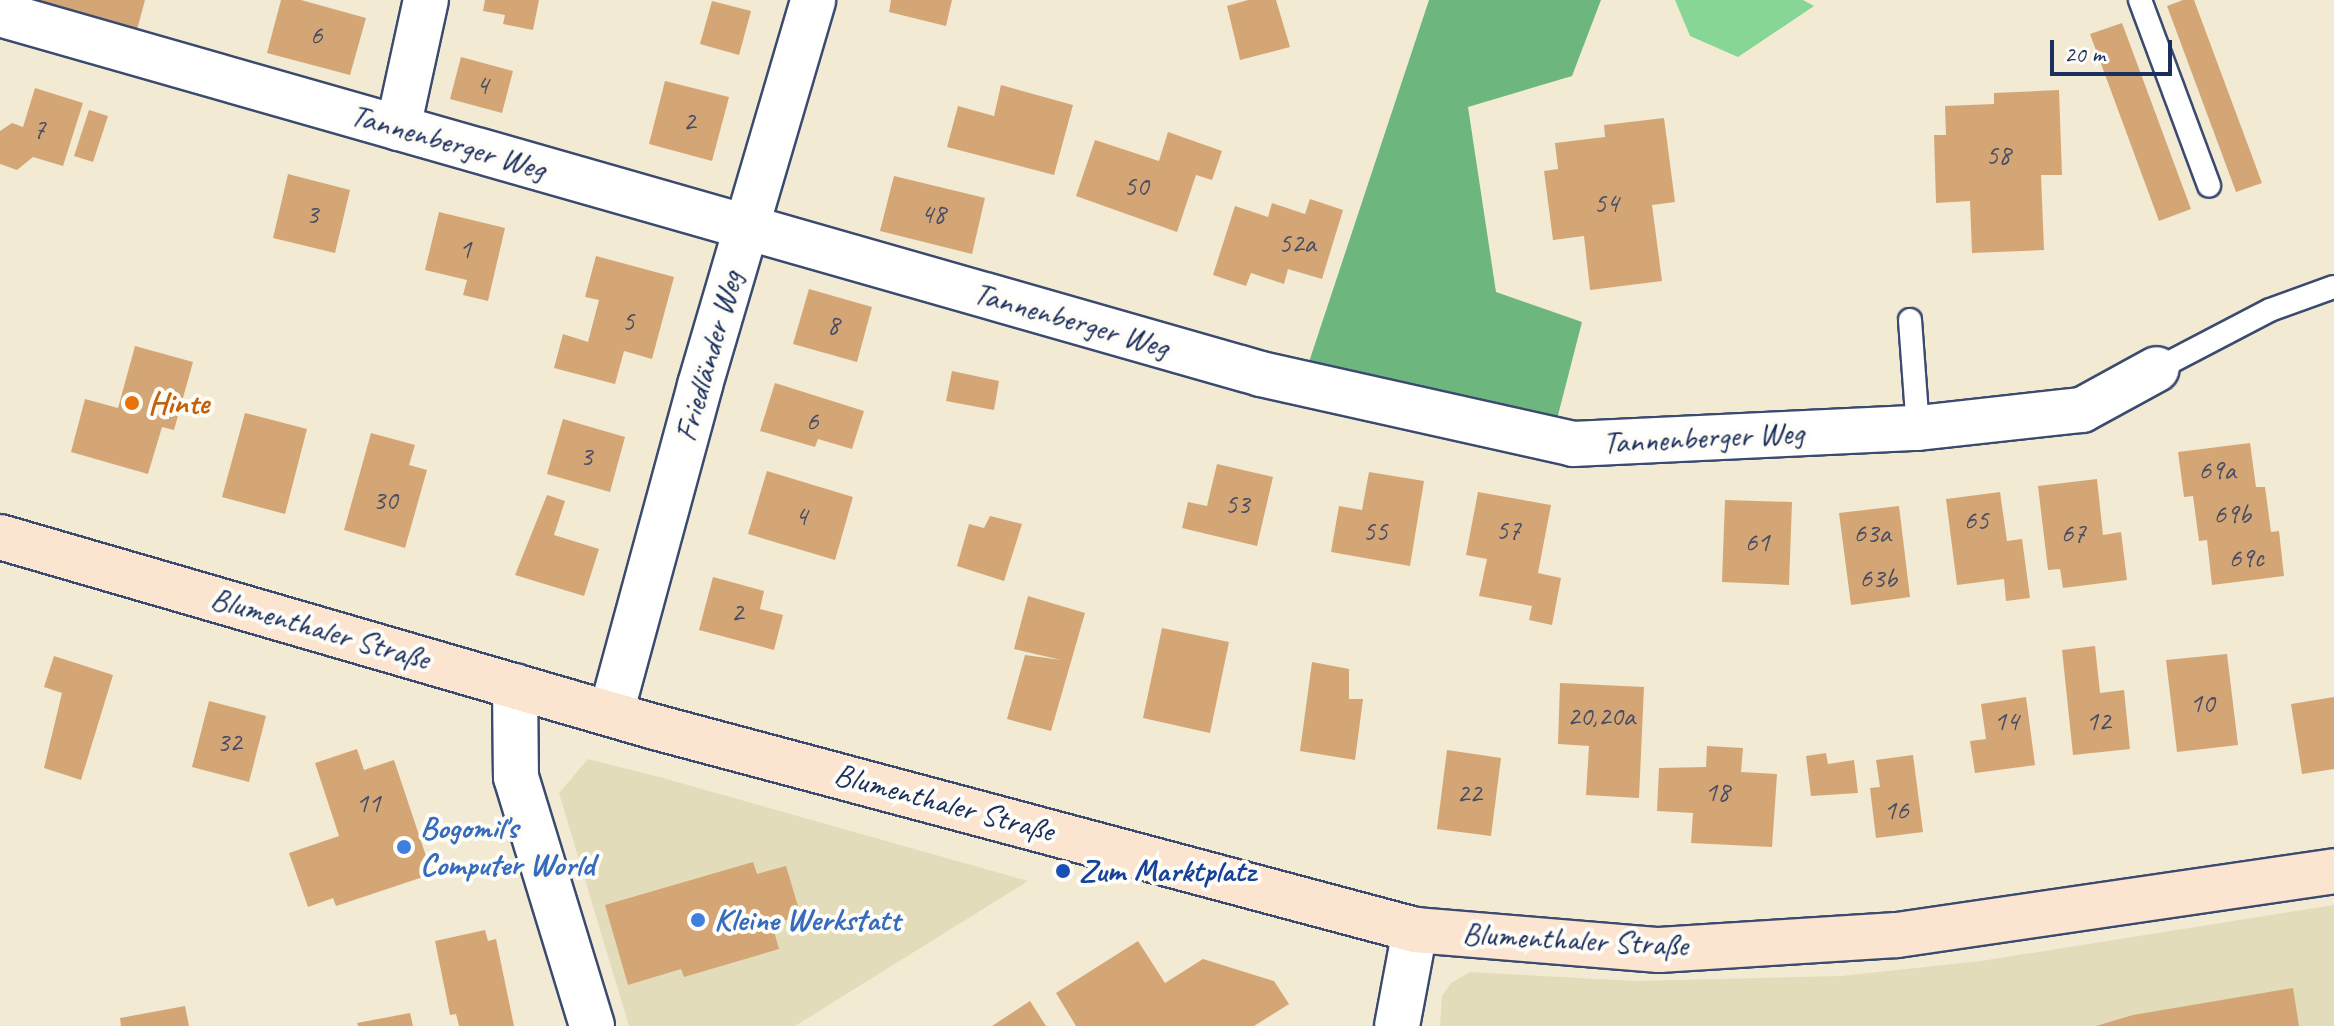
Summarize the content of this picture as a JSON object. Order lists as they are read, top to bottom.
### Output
{
  "streets": {
    "main road": ["Blumenthaler Straße"],
    "street": ["Tannenberger Weg", "Friedländer Weg"]
  },
  "crossings": [
    ["Tannenberger Weg", "Friedländer Weg"],
    ["Friedländer Weg", "Blumenthaler Straße"]
  ],
  "places": [
    "Hinte",
    "Bogomil's Computer World",
    "Zum Marktplatz",
    "Kleine Werkstatt"
  ],
  "house_numbers": [
    "6",
    "4",
    "2",
    "7",
    "58",
    "50",
    "54",
    "3",
    "48",
    "52a",
    "1",
    "5",
    "8",
    "6",
    "3",
    "69a",
    "30",
    "53",
    "69b",
    "4",
    "65",
    "57",
    "55",
    "63a",
    "67",
    "61",
    "69c",
    "63b",
    "2",
    "10",
    "20,20a",
    "14",
    "12",
    "32",
    "18",
    "22",
    "11",
    "16"
  ],
  "scale_bar": "20 m"
}
